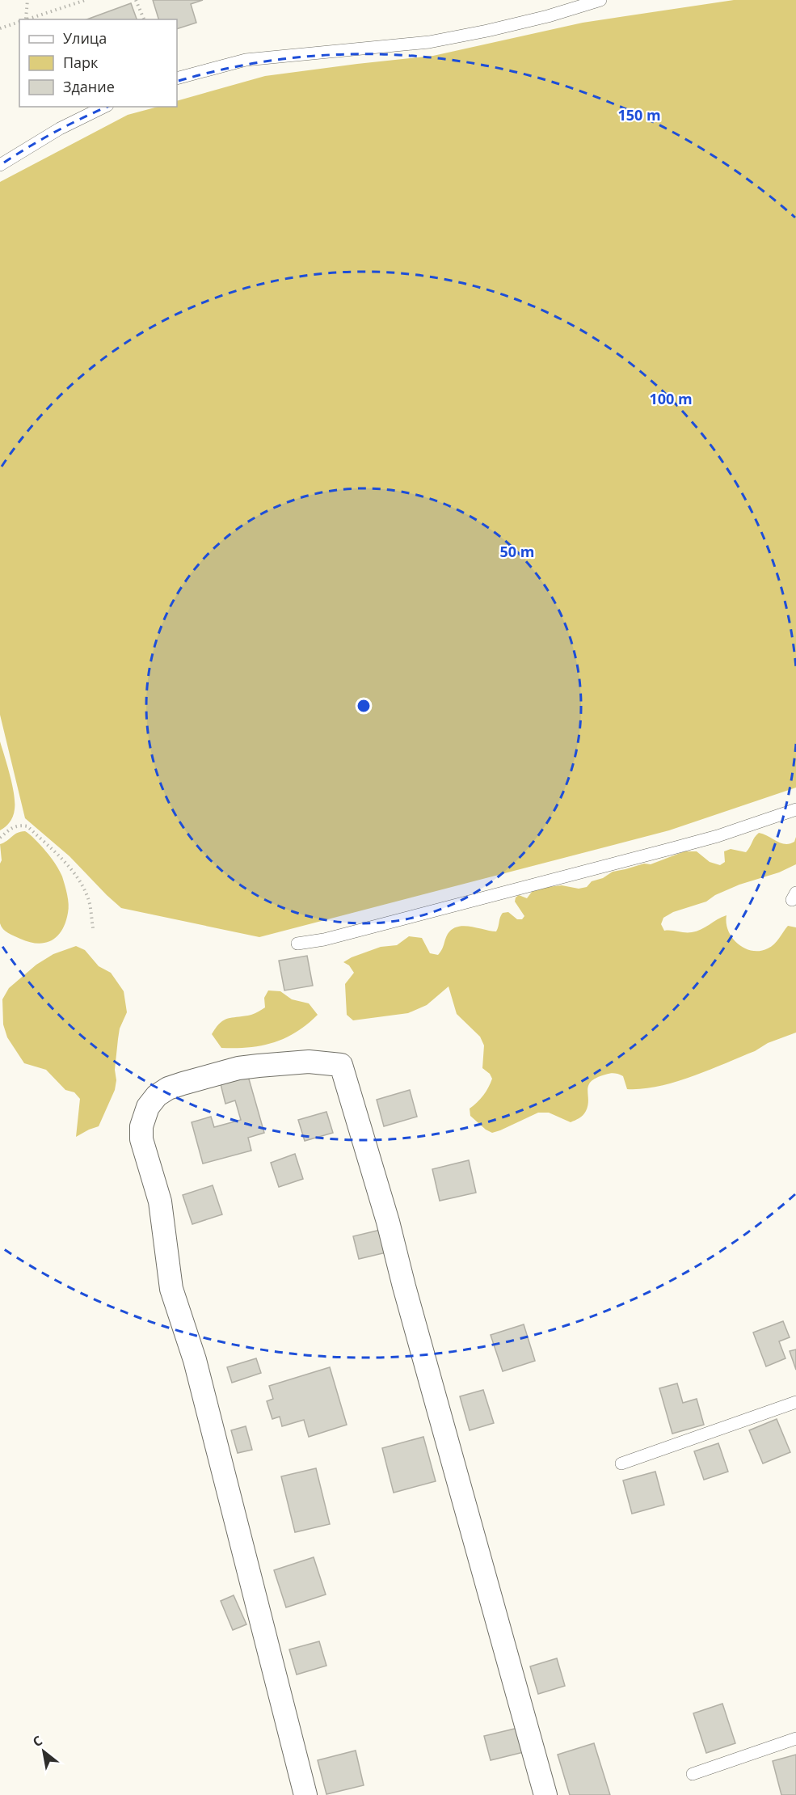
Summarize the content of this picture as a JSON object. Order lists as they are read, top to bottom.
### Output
{
  "legend": ["Улица", "Парк", "Здание"],
  "north": "top left",
  "rings": ["150 m", "100 m", "50 m"]
}
